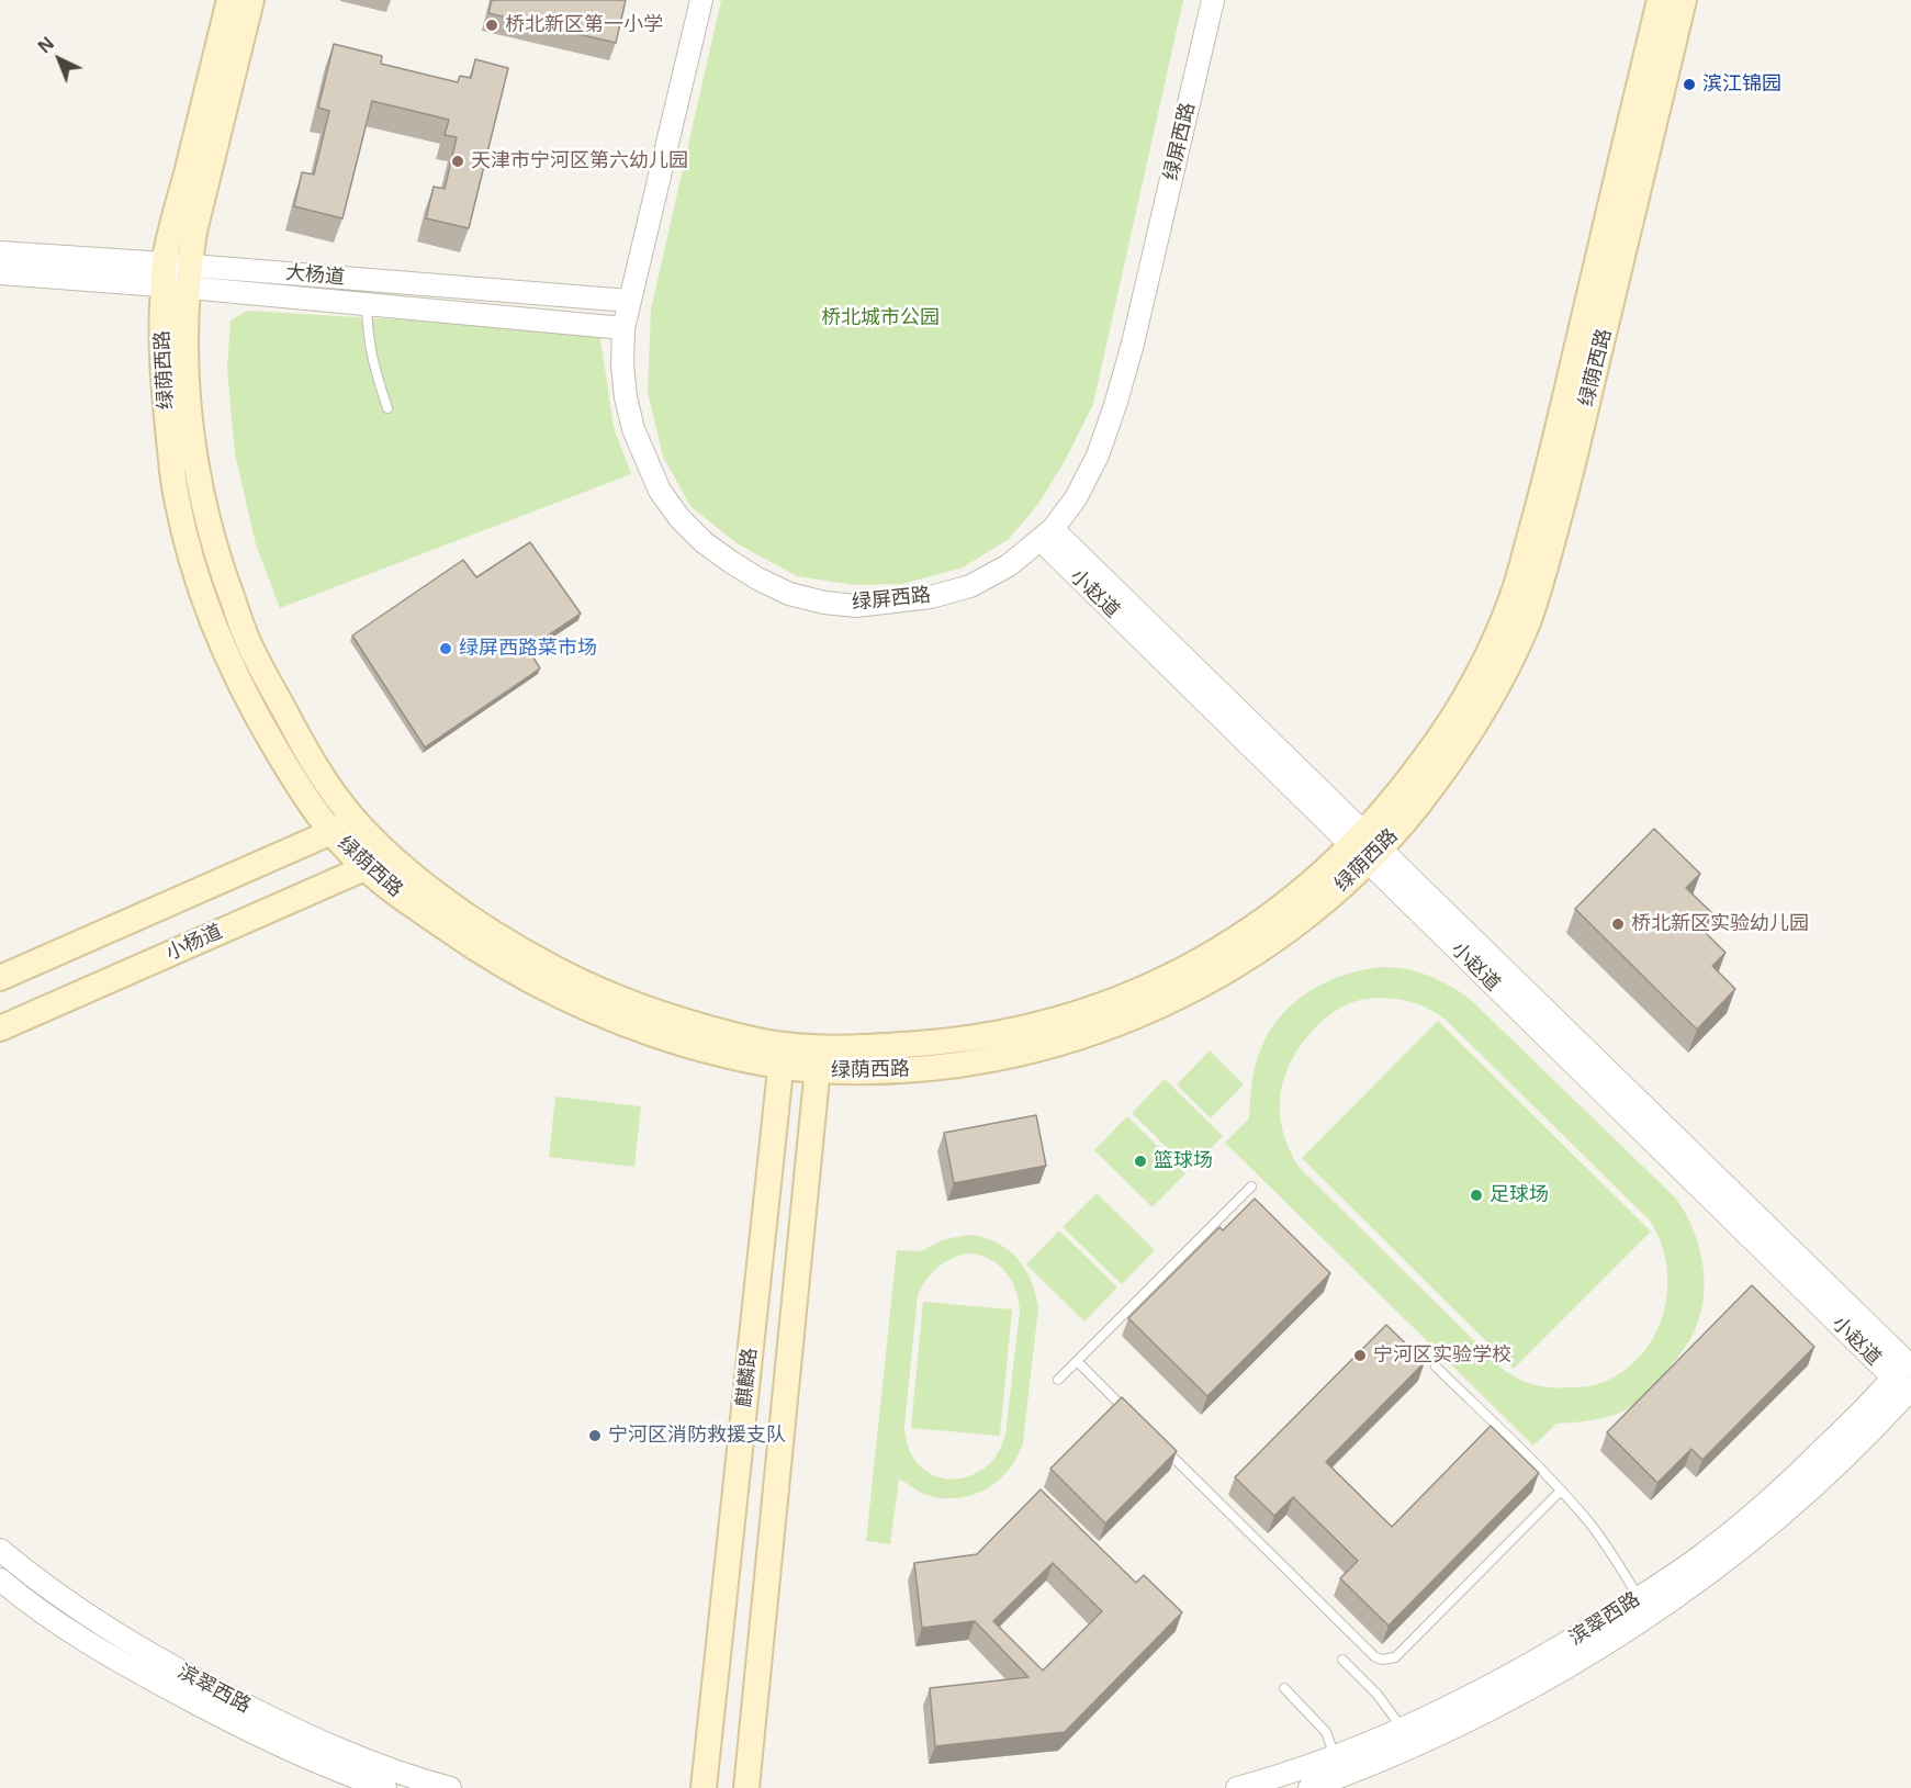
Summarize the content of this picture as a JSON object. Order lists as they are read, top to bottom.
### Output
{
  "streets": {
    "main road": ["绿荫西路", "小杨道", "麒麟路"],
    "street": [
      "绿屏西路",
      "大杨道",
      "小赵道",
      "滨翠西路"
    ]
  },
  "crossings": [
    ["绿屏西路", "大杨道"],
    ["绿屏西路", "小赵道"],
    ["大杨道", "绿荫西路"],
    ["绿荫西路", "小赵道"],
    ["绿荫西路", "小杨道"],
    ["绿荫西路", "麒麟路"],
    ["小赵道", "滨翠西路"]
  ],
  "parks": ["桥北城市公园"],
  "places": [
    "桥北新区第一小学",
    "滨江锦园",
    "天津市宁河区第六幼儿园",
    "绿屏西路菜市场",
    "桥北新区实验幼儿园",
    "篮球场",
    "足球场",
    "宁河区实验学校",
    "宁河区消防救援支队"
  ],
  "north": "top left"
}
